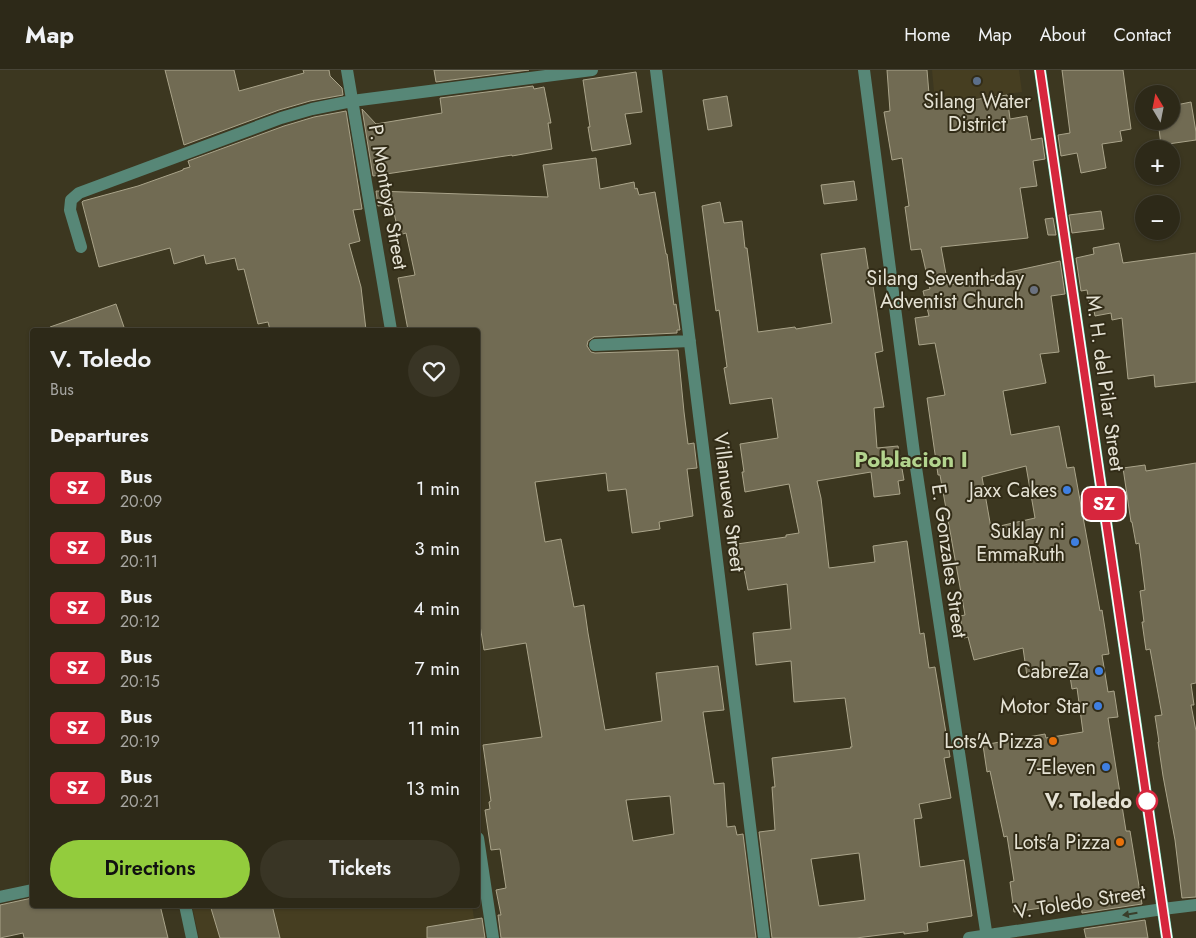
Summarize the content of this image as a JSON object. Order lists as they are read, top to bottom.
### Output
{
  "streets": {
    "main road": ["M. H. del Pilar Street"],
    "street": [
      "P. Montoya Street",
      "Villanueva Street",
      "E. Gonzales Street",
      "V. Toledo Street"
    ]
  },
  "crossings": [
    ["M. H. del Pilar Street", "V. Toledo Street"],
    ["E. Gonzales Street", "V. Toledo Street"]
  ],
  "one_way": ["V. Toledo Street"],
  "districts": ["Poblacion I"],
  "places": [
    "Silang Water District",
    "Silang Seventh-day Adventist Church",
    "Jaxx Cakes",
    "Suklay ni EmmaRuth",
    "CabreZa",
    "Motor Star",
    "Lots'A Pizza",
    "7-Eleven",
    "V. Toledo",
    "Lots'a Pizza"
  ],
  "lines": ["bus line SZ"],
  "north": "top",
  "page": {
    "header": "Map",
    "nav": [
      "Home",
      "Map",
      "About",
      "Contact"
    ],
    "on_map": "SZ",
    "map_buttons": ["+", "−"],
    "heading": [
      ["V. Toledo", "Bus"],
      "Departures"
    ],
    "list": [
      {
        "mark": "SZ",
        "name": "Bus",
        "note": "20:09",
        "value": "1 min"
      },
      {
        "mark": "SZ",
        "name": "Bus",
        "note": "20:11",
        "value": "3 min"
      },
      {
        "mark": "SZ",
        "name": "Bus",
        "note": "20:12",
        "value": "4 min"
      },
      {
        "mark": "SZ",
        "name": "Bus",
        "note": "20:15",
        "value": "7 min"
      },
      {
        "mark": "SZ",
        "name": "Bus",
        "note": "20:19",
        "value": "11 min"
      },
      {
        "mark": "SZ",
        "name": "Bus",
        "note": "20:21",
        "value": "13 min"
      }
    ],
    "buttons": ["Directions", "Tickets"]
  }
}
